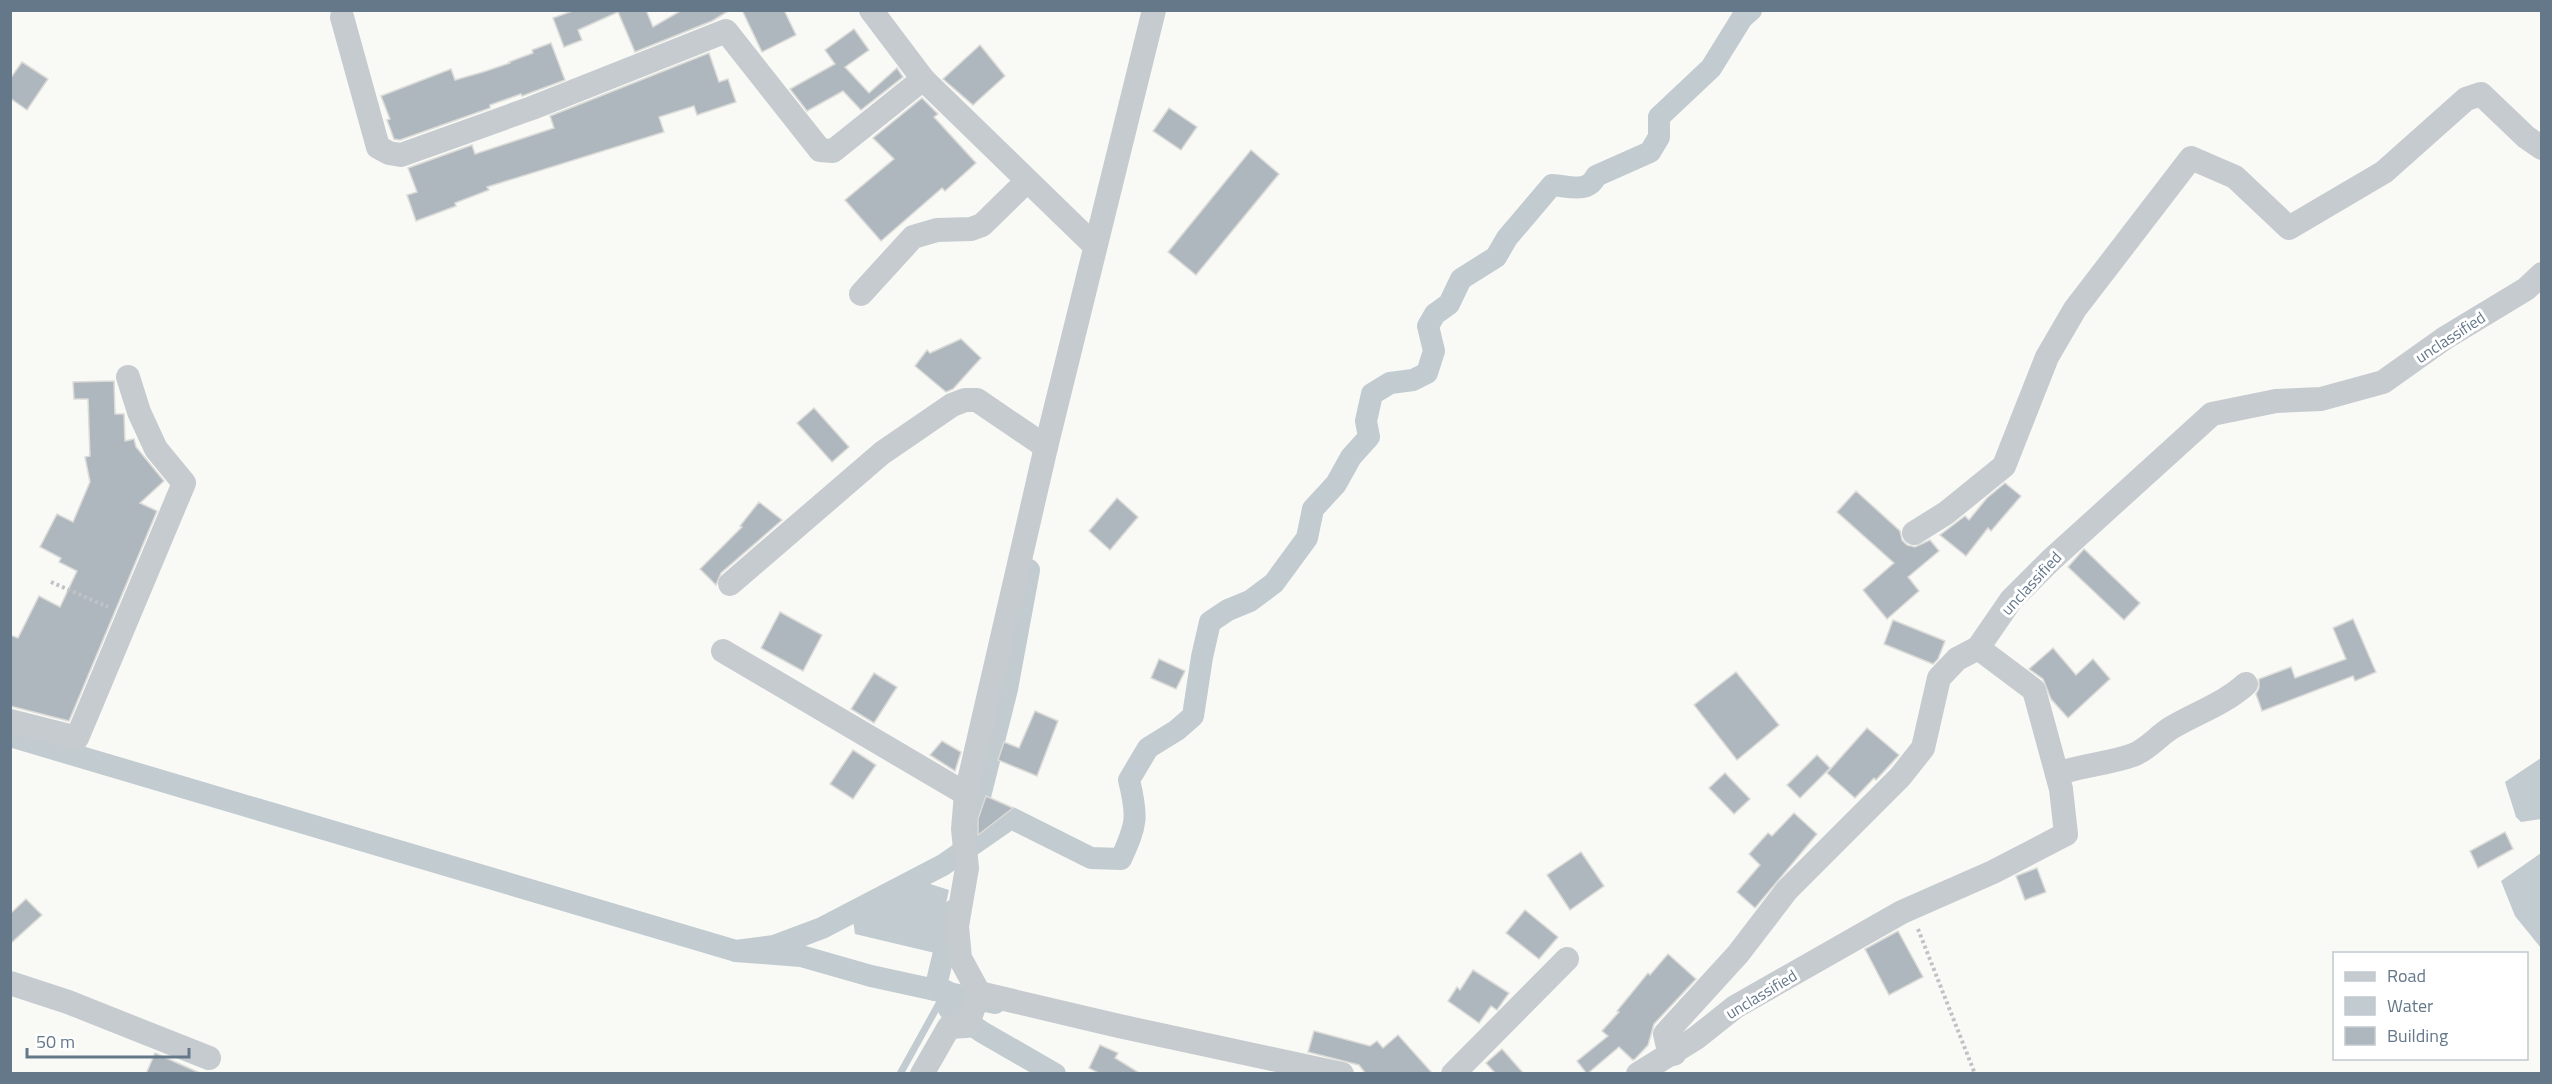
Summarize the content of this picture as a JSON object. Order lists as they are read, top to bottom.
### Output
{
  "streets": {
    "street": ["unclassified"]
  },
  "legend": ["Road", "Water", "Building"],
  "scale_bar": "50 m"
}
